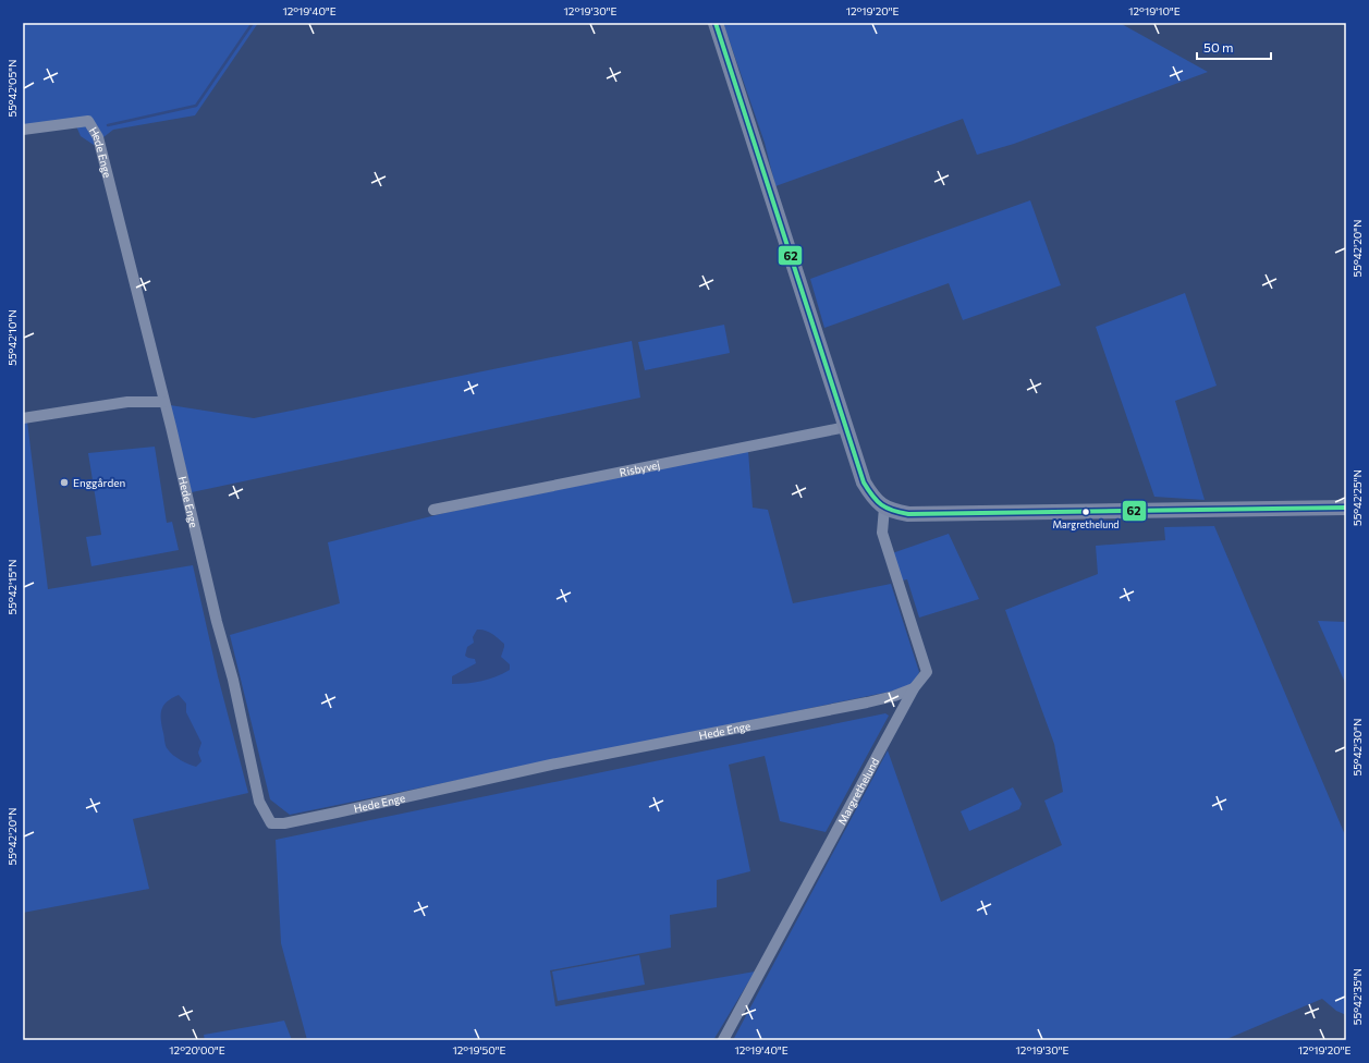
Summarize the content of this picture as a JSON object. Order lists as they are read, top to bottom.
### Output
{
  "streets": {
    "street": ["Hede Enge", "Risbyvej", "Margrethelund"]
  },
  "crossings": [
    ["Hede Enge", "Margrethelund"]
  ],
  "places": ["Enggården", "Margrethelund"],
  "lines": ["transit line 62"],
  "scale_bar": "50 m",
  "coordinates": [
    "12°19'40\"E",
    "12°19'30\"E",
    "12°19'20\"E",
    "12°19'10\"E",
    "55°42'05\"N",
    "55°42'20\"N",
    "55°42'10\"N",
    "55°42'25\"N",
    "55°42'15\"N",
    "55°42'30\"N",
    "55°42'35\"N",
    "12°20'00\"E",
    "12°19'50\"E"
  ]
}
